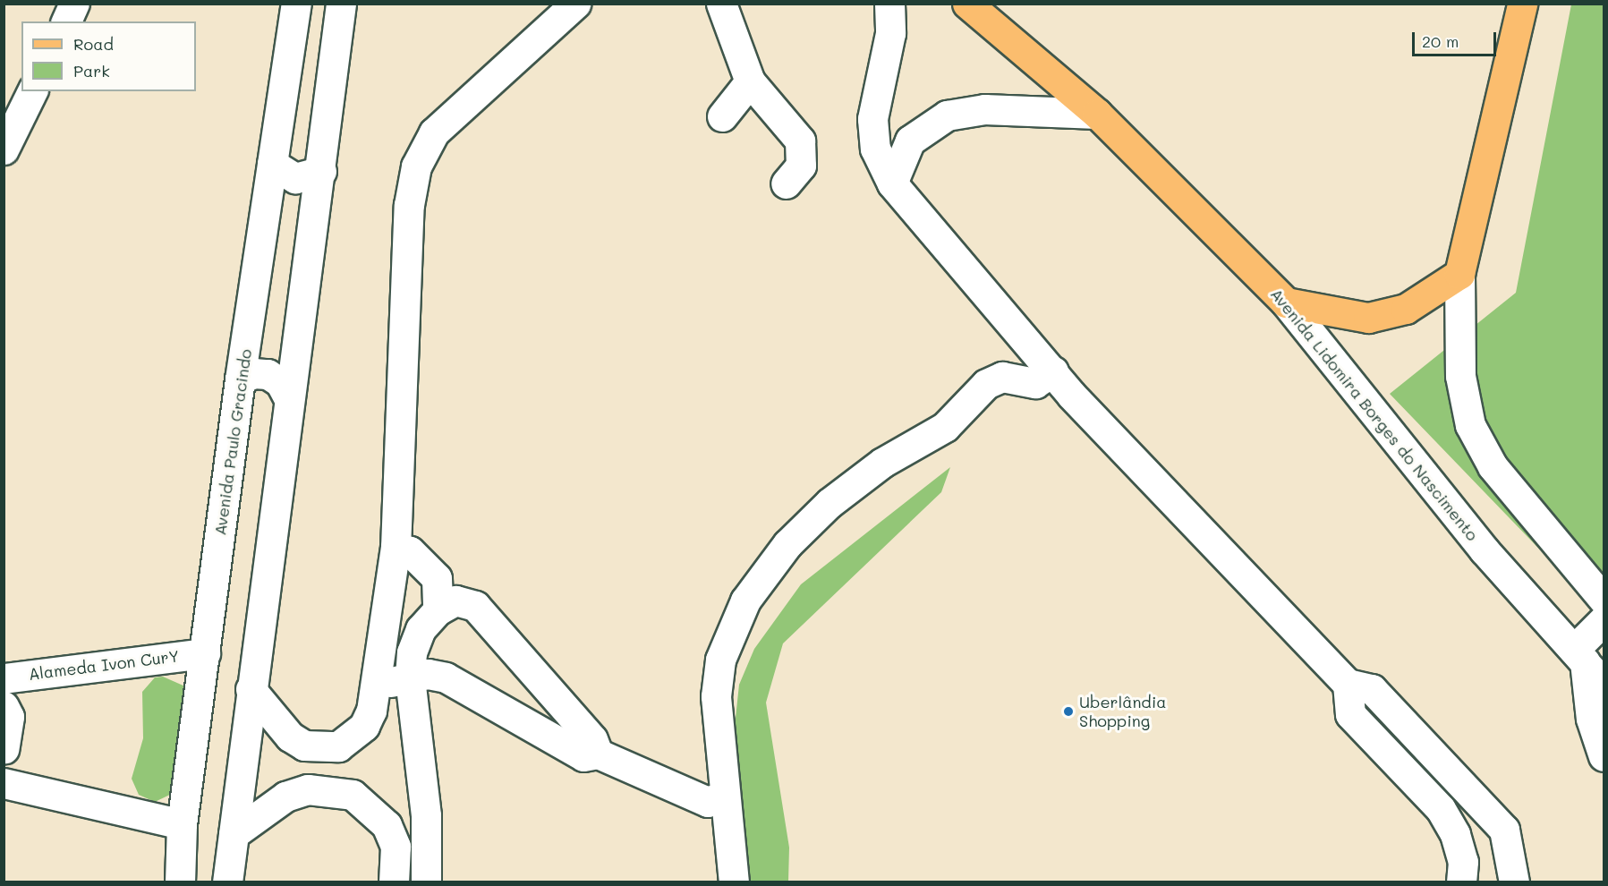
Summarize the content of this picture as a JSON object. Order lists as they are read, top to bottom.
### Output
{
  "streets": {
    "main road": ["Avenida Lidomira Borges do Nascimento"],
    "street": ["Avenida Paulo Gracindo", "Alameda Ivon CurY"]
  },
  "crossings": [
    ["Avenida Paulo Gracindo", "Alameda Ivon CurY"]
  ],
  "places": ["Uberlândia Shopping"],
  "legend": ["Road", "Park"],
  "scale_bar": "20 m"
}
